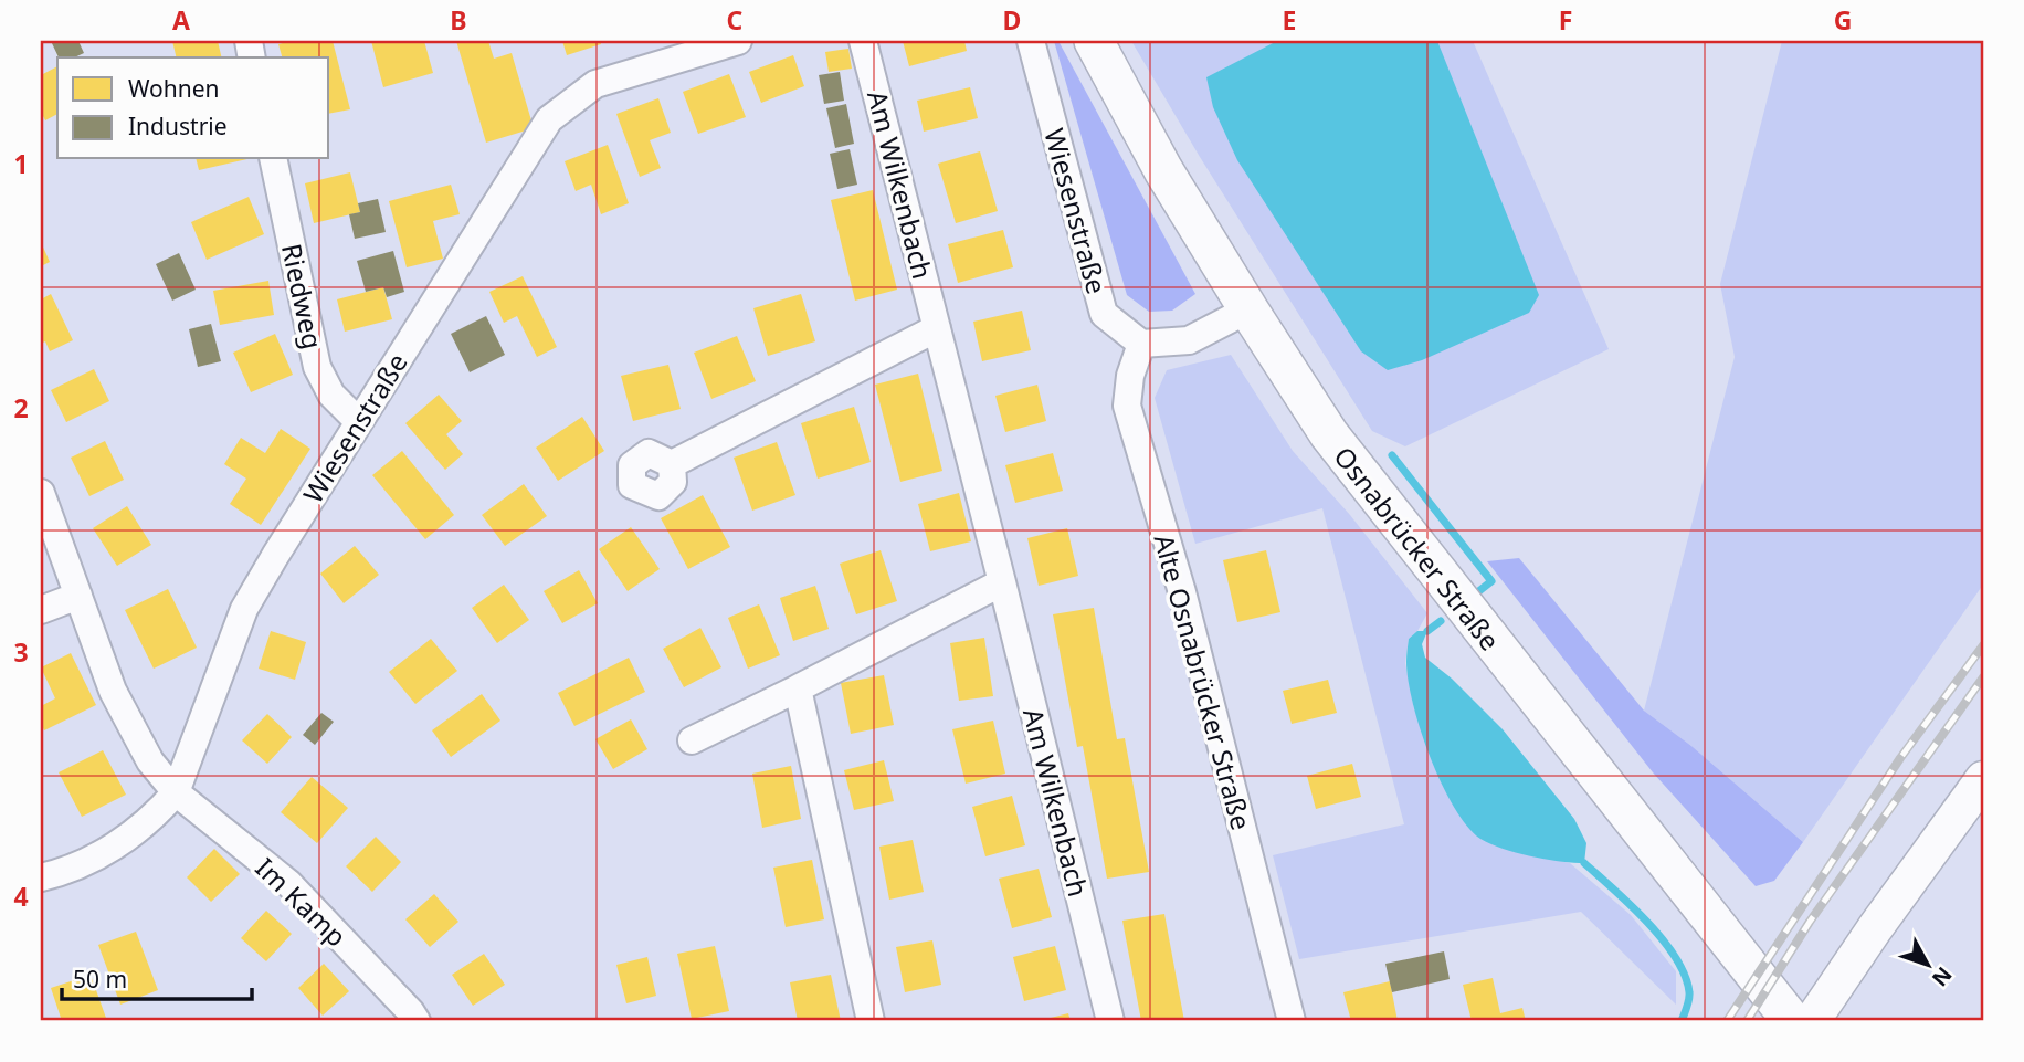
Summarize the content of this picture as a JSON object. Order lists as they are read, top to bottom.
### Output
{
  "streets": {
    "main road": ["Osnabrücker Straße"],
    "street": [
      "Am Wilkenbach",
      "Wiesenstraße",
      "Riedweg",
      "Alte Osnabrücker Straße",
      "Im Kamp"
    ]
  },
  "crossings": [
    ["Wiesenstraße", "Riedweg"],
    ["Wiesenstraße", "Alte Osnabrücker Straße"],
    ["Wiesenstraße", "Im Kamp"]
  ],
  "legend": ["Wohnen", "Industrie"],
  "scale_bar": "50 m",
  "north": "bottom right",
  "grid": {
    "columns": [
      "A",
      "B",
      "C",
      "D",
      "E",
      "F",
      "G"
    ],
    "rows": [
      "1",
      "2",
      "3",
      "4"
    ]
  }
}
